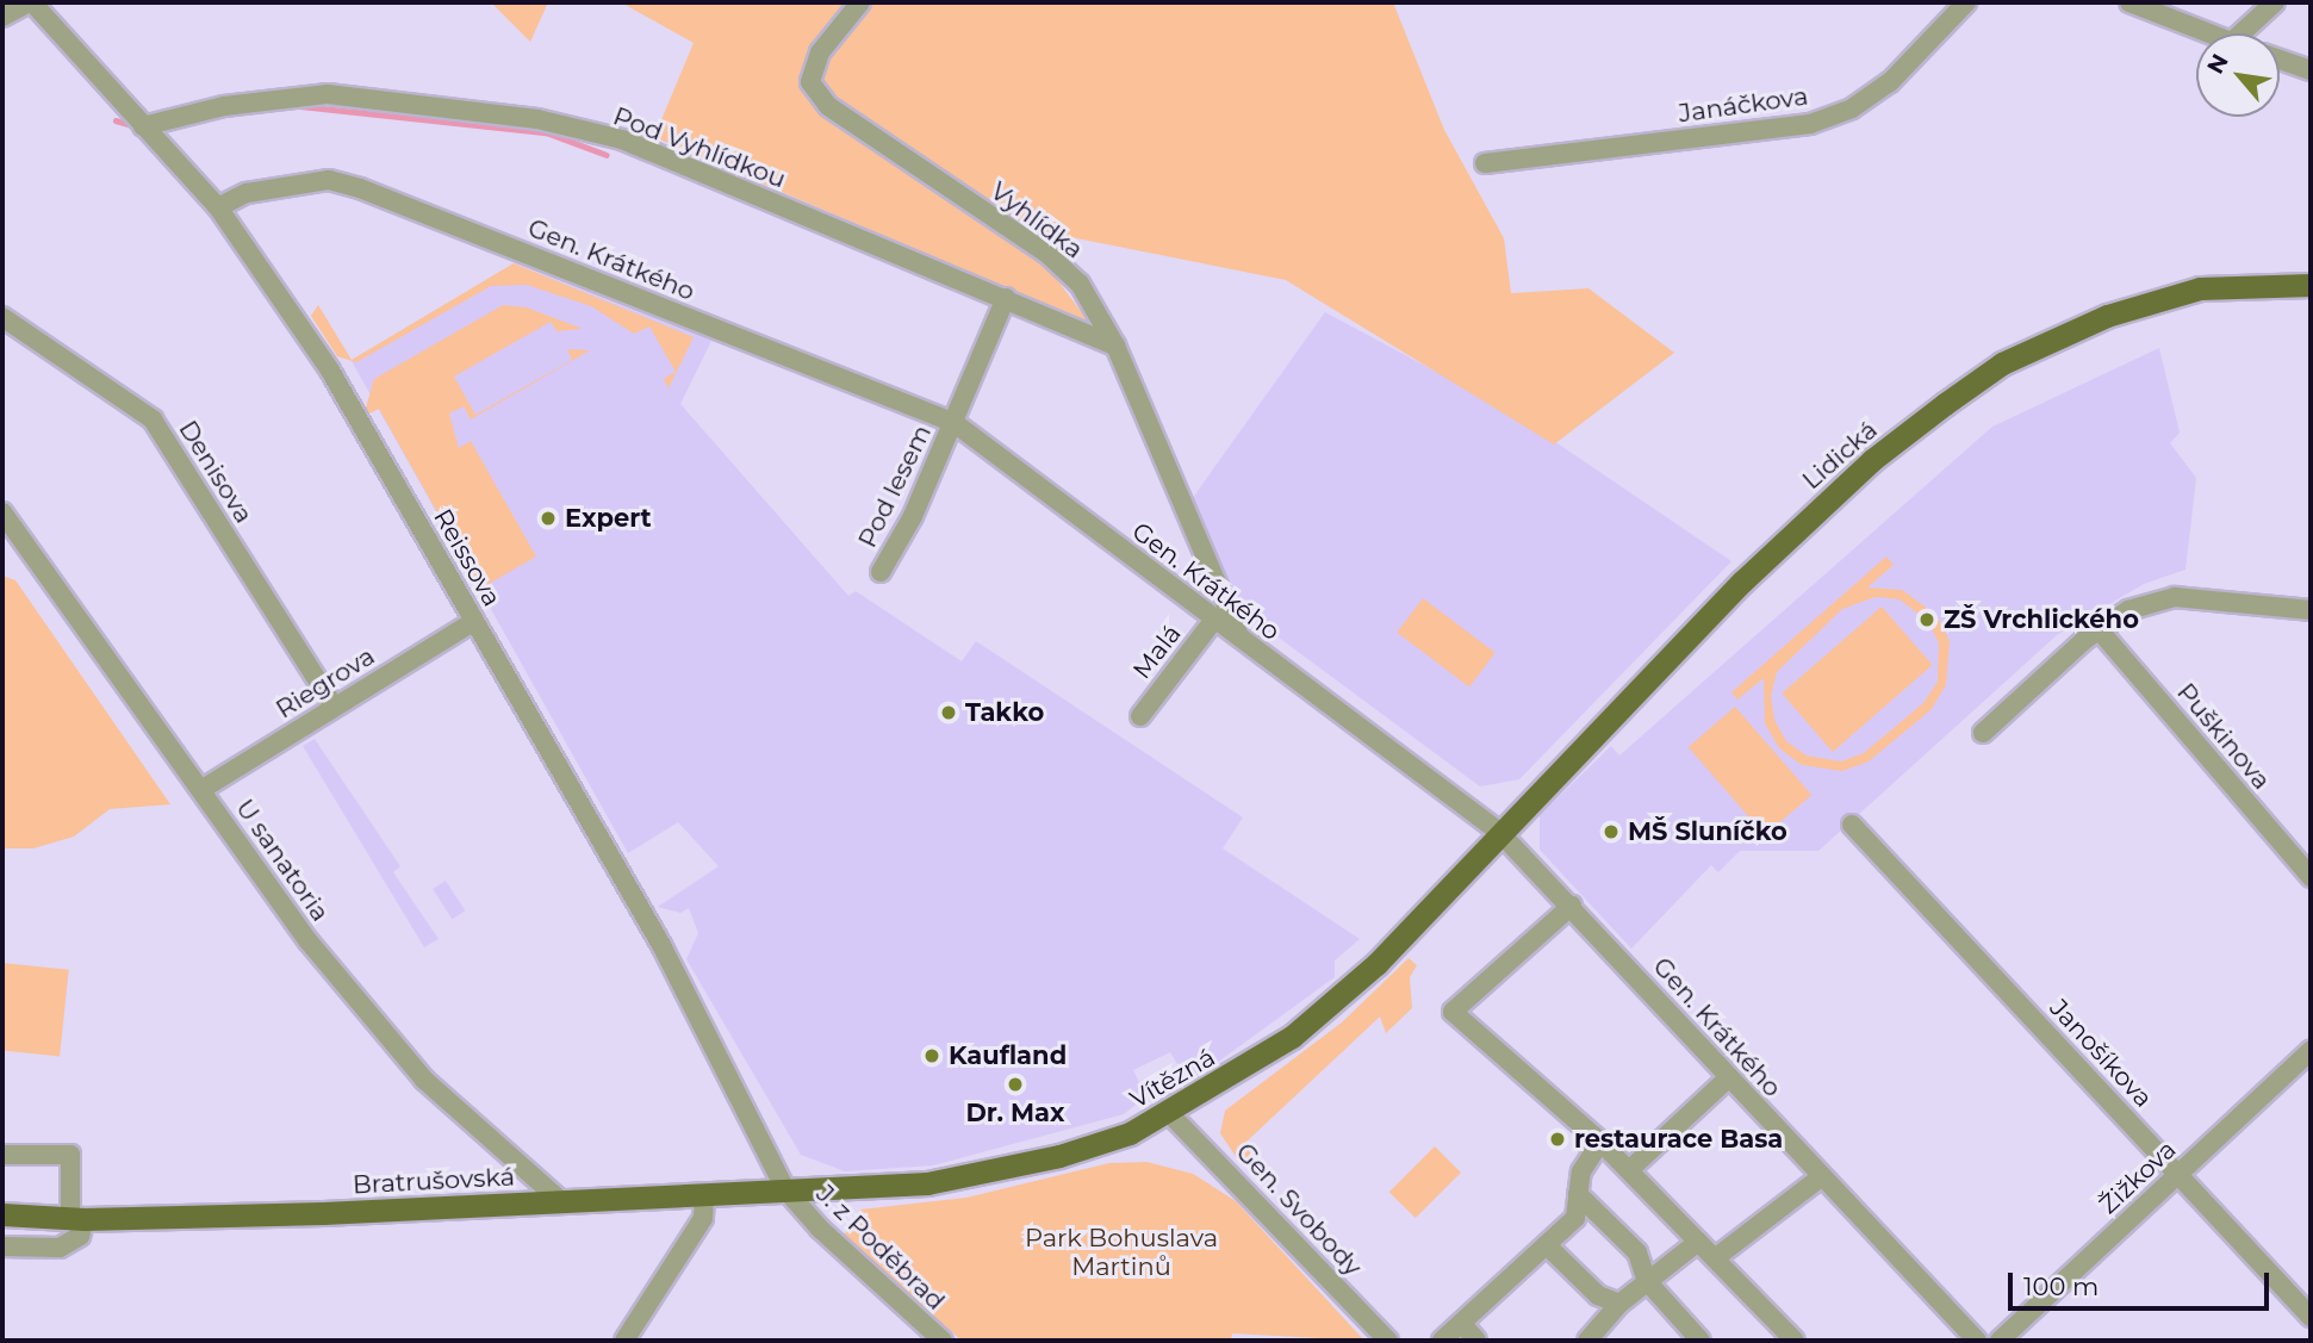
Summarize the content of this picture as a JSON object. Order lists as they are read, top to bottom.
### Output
{
  "streets": {
    "main road": ["Lidická", "Vítězná", "Bratrušovská"],
    "street": [
      "Janáčkova",
      "Pod Vyhlídkou",
      "Vyhlídka",
      "Gen. Krátkého",
      "Denisova",
      "Pod lesem",
      "Reissova",
      "Malá",
      "Riegrova",
      "Puškinova",
      "U sanatoria",
      "Janošíkova",
      "Žižkova",
      "Gen. Svobody",
      "J. z Poděbrad"
    ]
  },
  "crossings": [
    ["Pod Vyhlídkou", "Vyhlídka"],
    ["Pod Vyhlídkou", "Pod lesem"],
    ["Pod Vyhlídkou", "Reissova"],
    ["Vyhlídka", "Gen. Krátkého"],
    ["Gen. Krátkého", "Lidická"],
    ["Gen. Krátkého", "Pod lesem"],
    ["Gen. Krátkého", "Reissova"],
    ["Gen. Krátkého", "Malá"],
    ["Gen. Krátkého", "Vítězná"],
    ["Lidická", "Vítězná"],
    ["Denisova", "Riegrova"],
    ["Reissova", "Riegrova"],
    ["Reissova", "Vítězná"],
    ["Reissova", "Bratrušovská"],
    ["Reissova", "J. z Poděbrad"],
    ["Riegrova", "U sanatoria"],
    ["U sanatoria", "Bratrušovská"],
    ["Janošíkova", "Žižkova"],
    ["Vítězná", "Bratrušovská"],
    ["Vítězná", "Gen. Svobody"],
    ["Vítězná", "J. z Poděbrad"],
    ["Bratrušovská", "J. z Poděbrad"]
  ],
  "parks": ["Park Bohuslava Martinů"],
  "places": [
    "Expert",
    "ZŠ Vrchlického",
    "Takko",
    "MŠ Sluníčko",
    "Kaufland",
    "Dr. Max",
    "restaurace Basa"
  ],
  "scale_bar": "100 m",
  "north": "top left"
}
